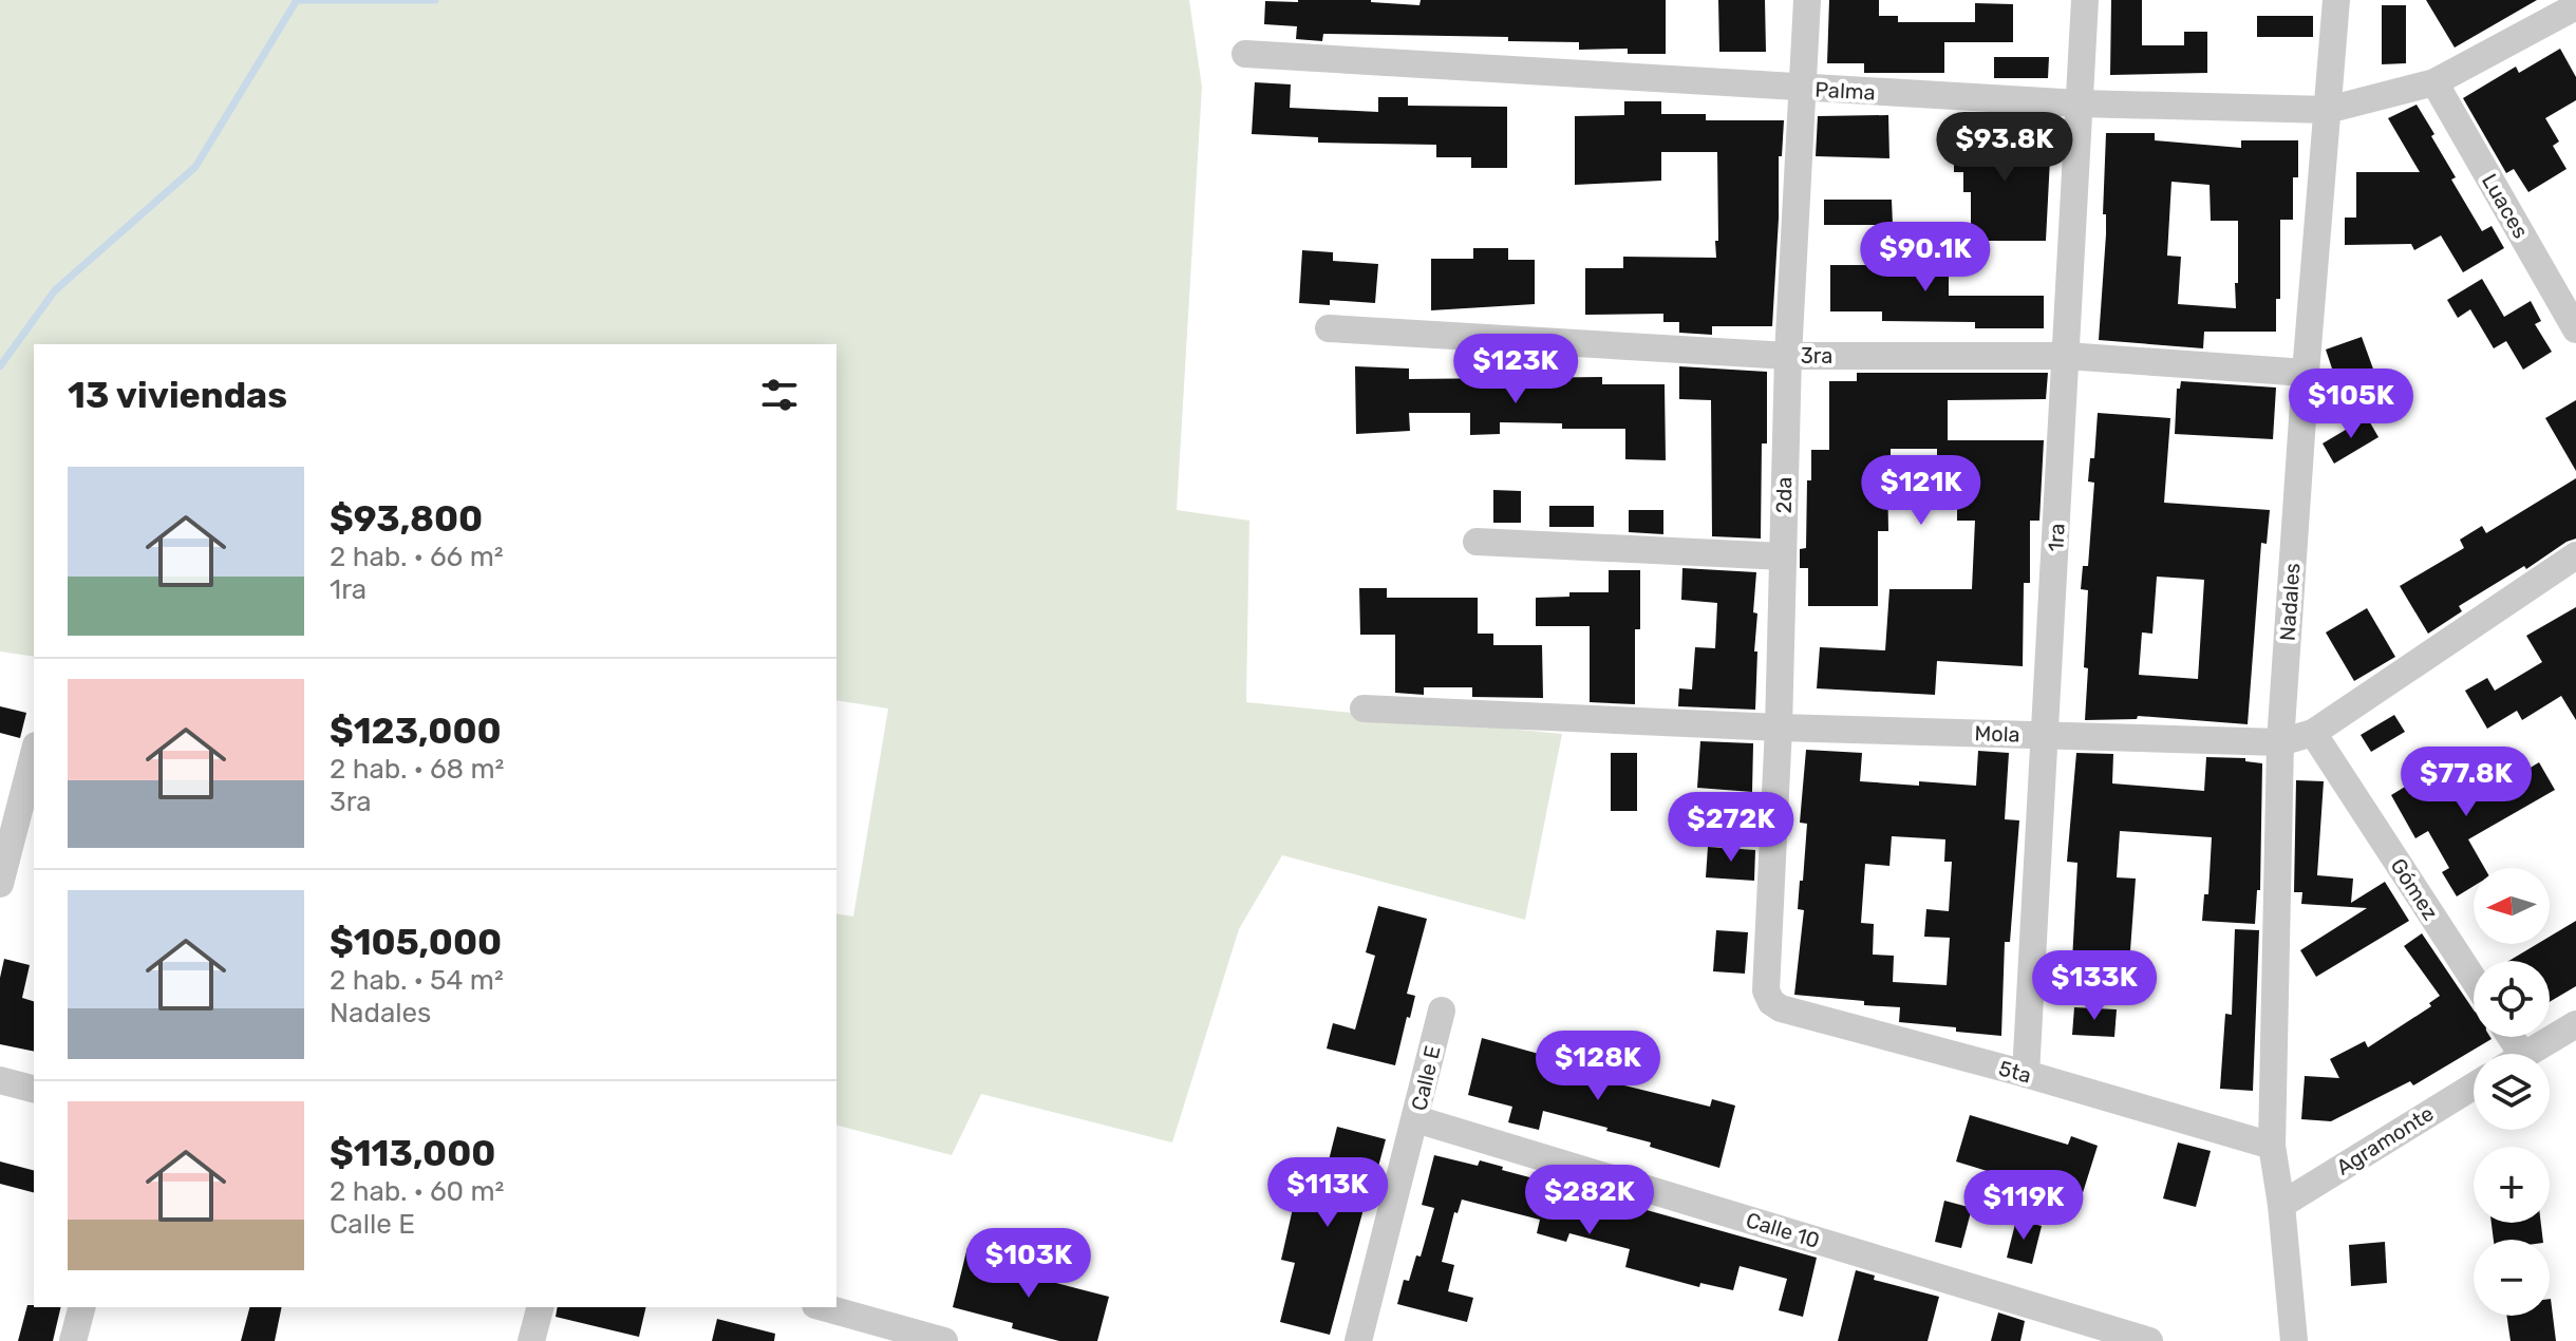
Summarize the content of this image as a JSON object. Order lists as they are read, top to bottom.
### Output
{
  "streets": {
    "street": [
      "Palma",
      "Luaces",
      "3ra",
      "2da",
      "1ra",
      "Nadales",
      "Mola",
      "Gómez",
      "5ta",
      "Calle E",
      "Agramonte",
      "Calle 10"
    ]
  },
  "crossings": [
    ["Palma", "Luaces"],
    ["Palma", "2da"],
    ["Palma", "1ra"],
    ["Palma", "Nadales"],
    ["3ra", "2da"],
    ["3ra", "1ra"],
    ["3ra", "Nadales"],
    ["2da", "Mola"],
    ["2da", "5ta"],
    ["1ra", "Mola"],
    ["1ra", "5ta"],
    ["Nadales", "Mola"],
    ["Nadales", "5ta"],
    ["Nadales", "Agramonte"],
    ["Mola", "Gómez"],
    ["Calle E", "Calle 10"]
  ],
  "north": "left",
  "page": {
    "price": [
      "$93.8K",
      "$90.1K",
      "$123K",
      "$105K",
      "$121K",
      "$77.8K",
      "$272K",
      "$133K",
      "$128K",
      "$113K",
      "$282K",
      "$119K",
      "$103K"
    ],
    "heading": "13 viviendas",
    "list": [
      {
        "name": "$93,800",
        "note": "2 hab. · 66 m² · 1ra"
      },
      {
        "name": "$123,000",
        "note": "2 hab. · 68 m² · 3ra"
      },
      {
        "name": "$105,000",
        "note": "2 hab. · 54 m² · Nadales"
      },
      {
        "name": "$113,000",
        "note": "2 hab. · 60 m² · Calle E"
      }
    ],
    "map_buttons": ["+", "−"]
  }
}
